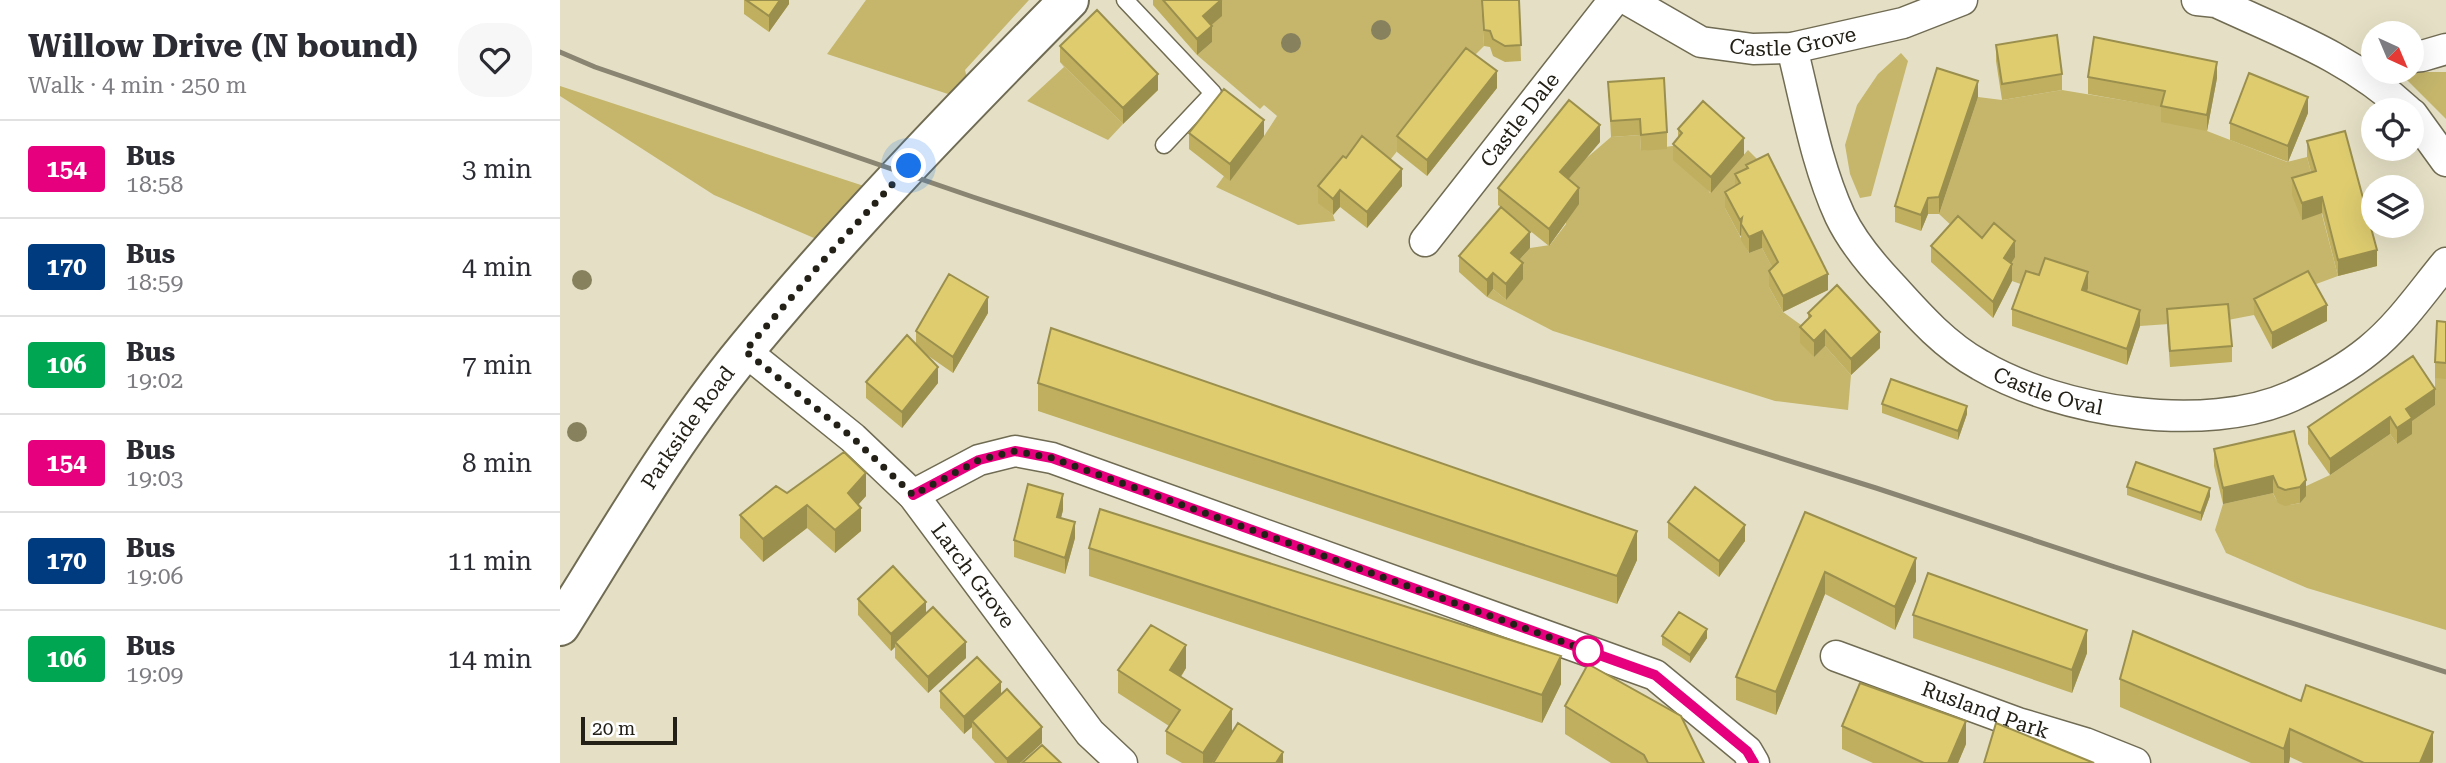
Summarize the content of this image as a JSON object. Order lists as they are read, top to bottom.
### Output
{
  "streets": {
    "street": [
      "Castle Grove",
      "Castle Dale",
      "Castle Oval",
      "Parkside Road",
      "Larch Grove",
      "Rusland Park"
    ]
  },
  "crossings": [
    ["Castle Grove", "Castle Oval"],
    ["Parkside Road", "Larch Grove"]
  ],
  "lines": ["bus line 154"],
  "scale_bar": "20 m",
  "north": "bottom right",
  "page": {
    "heading": ["Willow Drive (N bound)", "Walk · 4 min · 250 m"],
    "list": [
      {
        "mark": "154",
        "name": "Bus",
        "note": "18:58",
        "value": "3 min"
      },
      {
        "mark": "170",
        "name": "Bus",
        "note": "18:59",
        "value": "4 min"
      },
      {
        "mark": "106",
        "name": "Bus",
        "note": "19:02",
        "value": "7 min"
      },
      {
        "mark": "154",
        "name": "Bus",
        "note": "19:03",
        "value": "8 min"
      },
      {
        "mark": "170",
        "name": "Bus",
        "note": "19:06",
        "value": "11 min"
      },
      {
        "mark": "106",
        "name": "Bus",
        "note": "19:09",
        "value": "14 min"
      }
    ],
    "scale": "20 m"
  }
}
